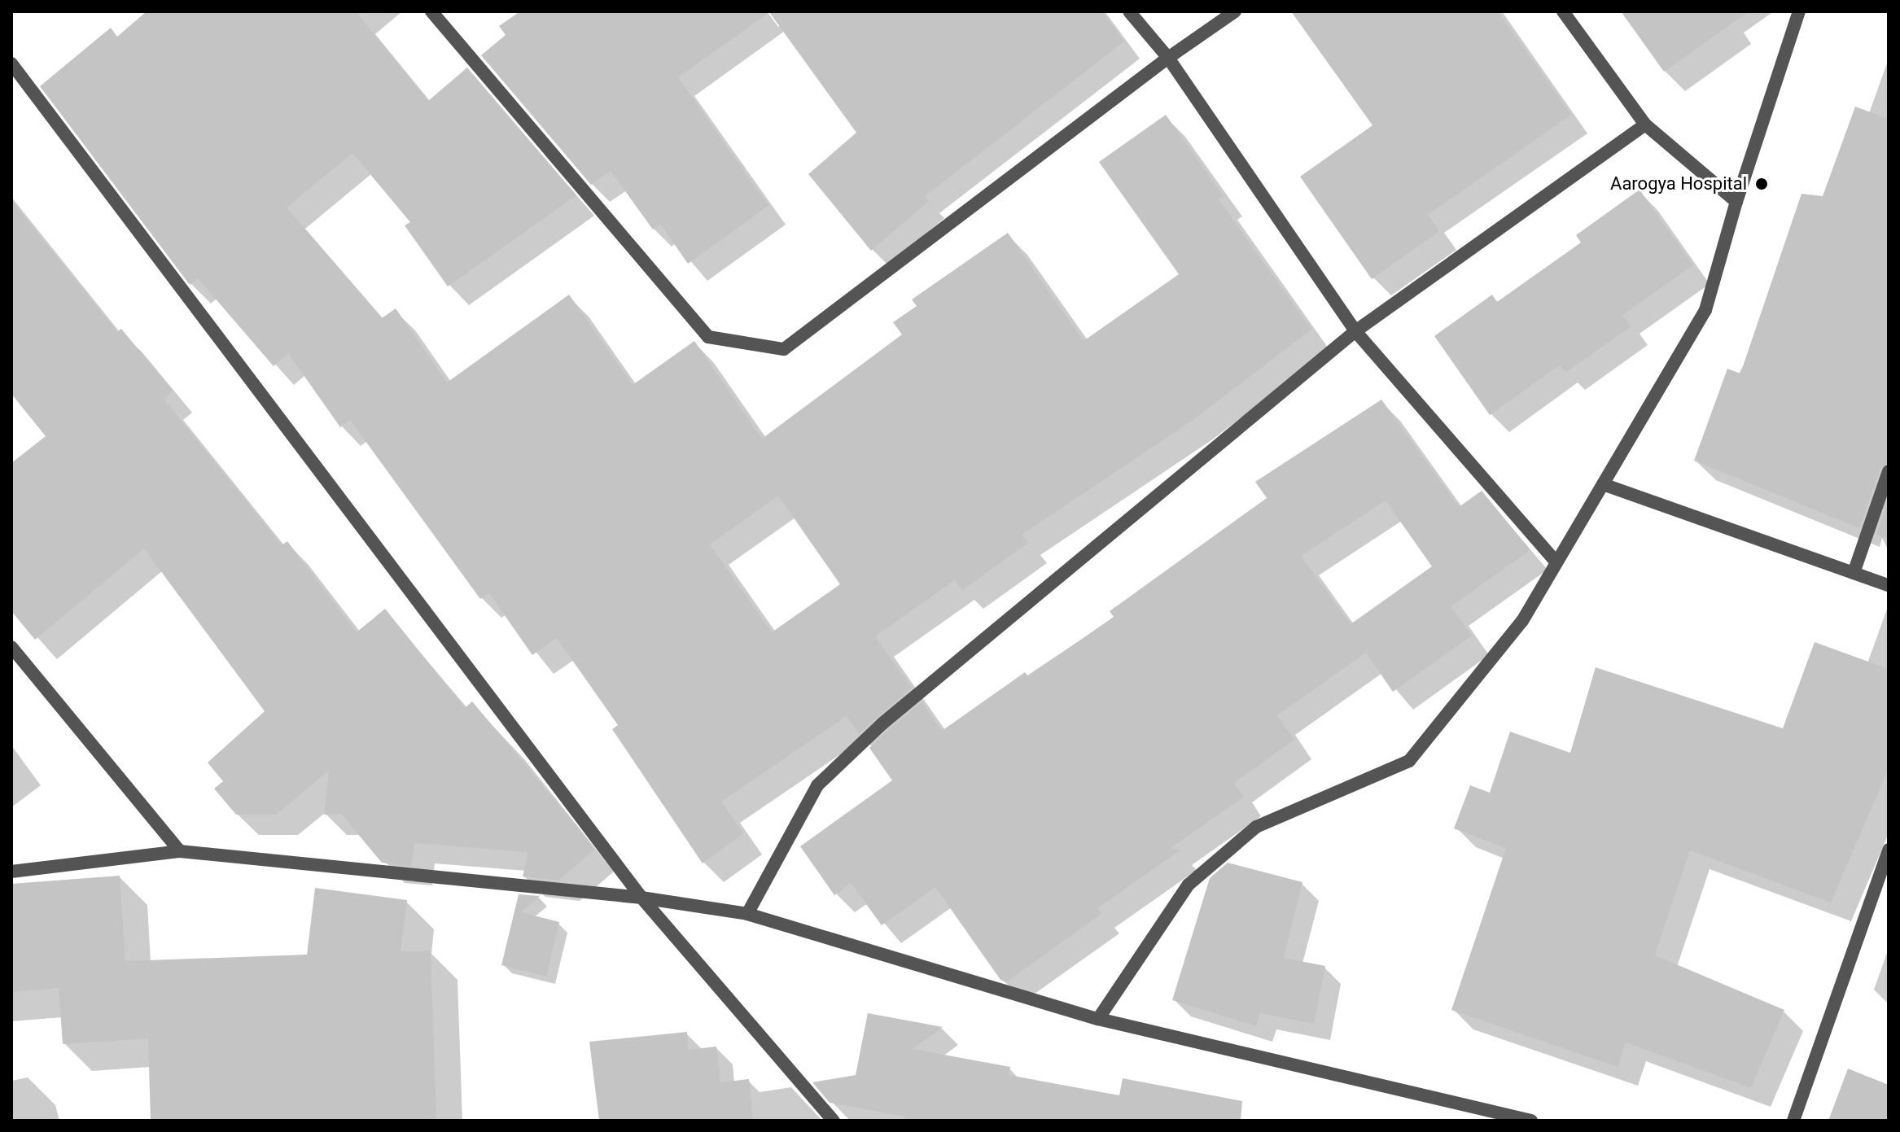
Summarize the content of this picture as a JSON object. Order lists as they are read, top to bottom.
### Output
{
  "places": ["Aarogya Hospital"]
}
